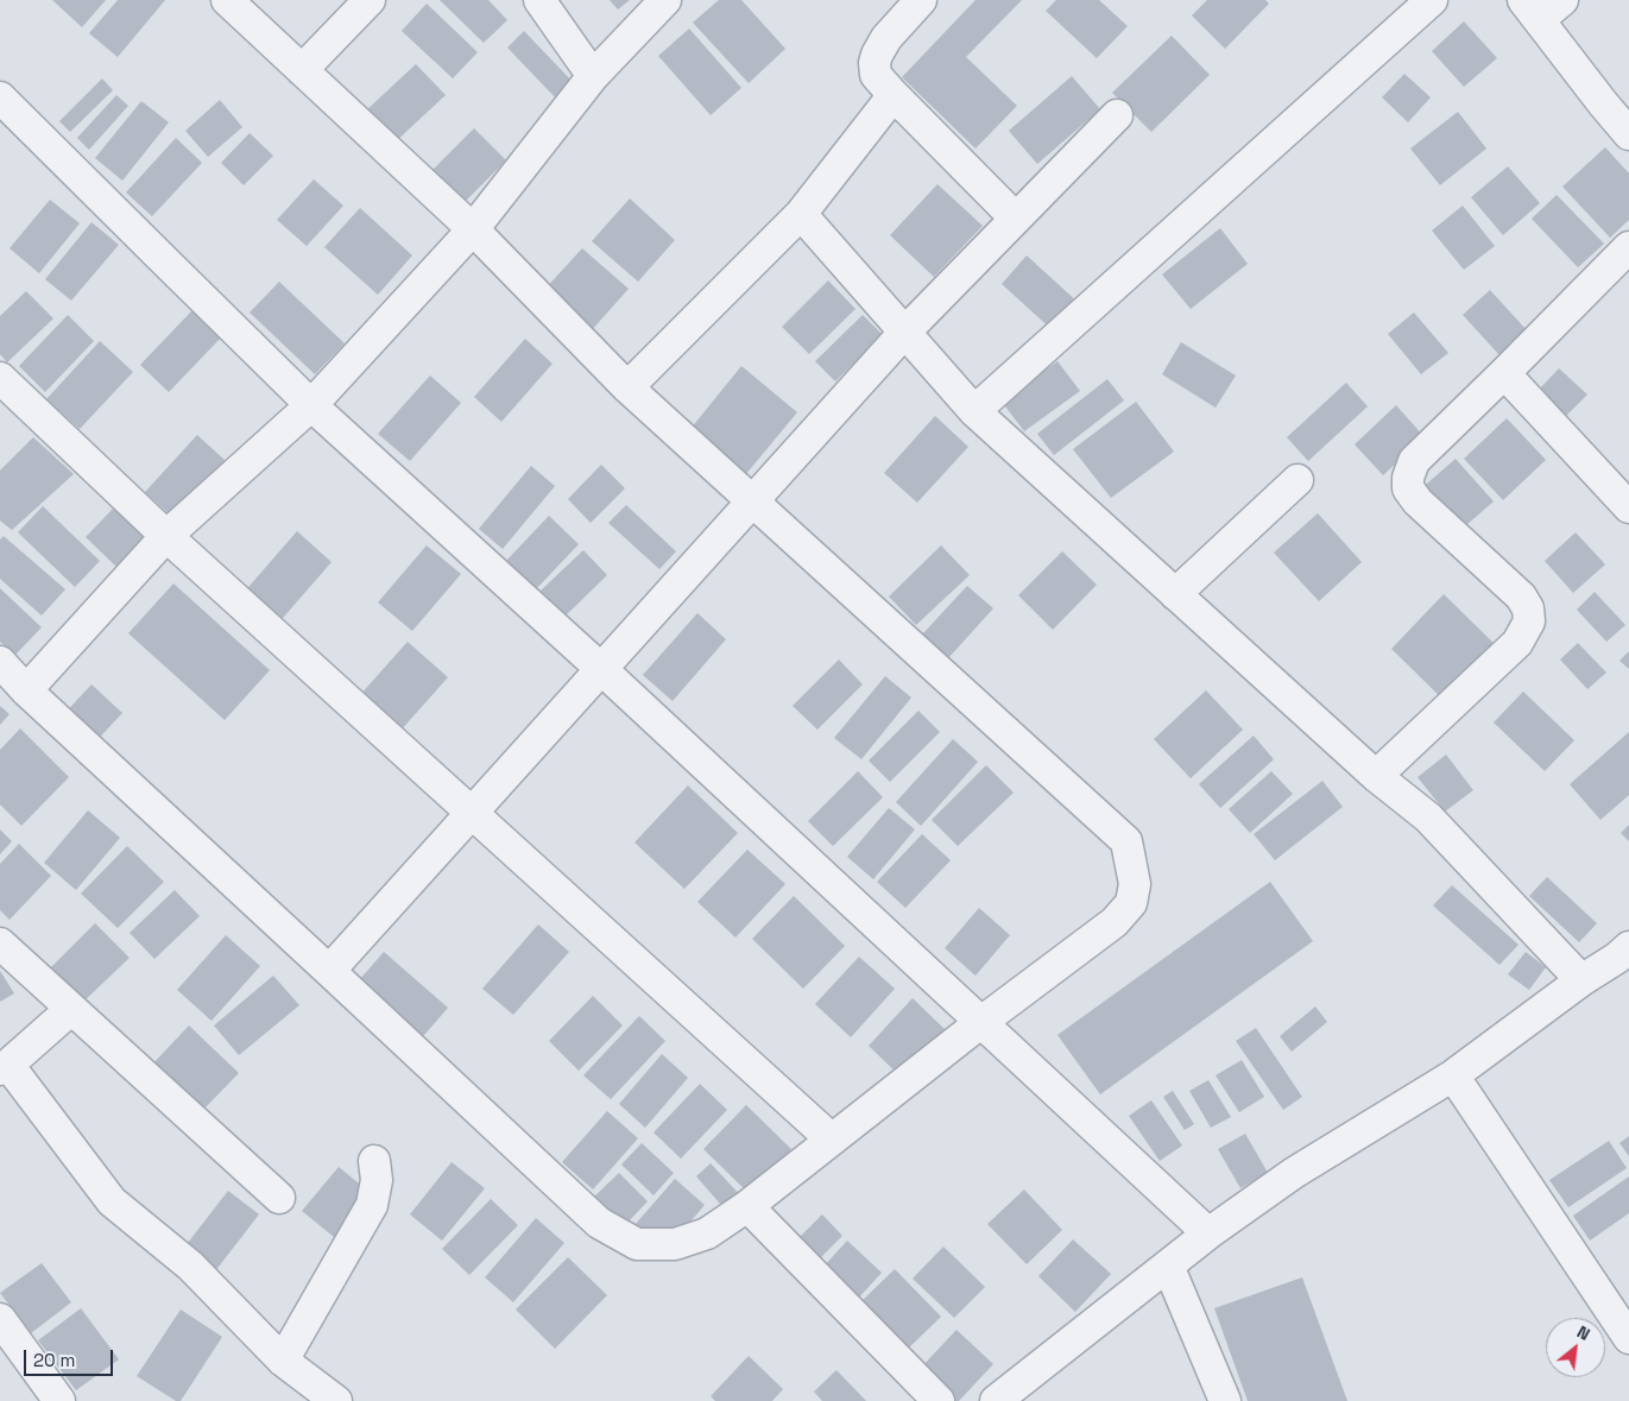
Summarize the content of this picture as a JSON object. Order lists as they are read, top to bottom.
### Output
{
  "scale_bar": "20 m",
  "north": "top right"
}
